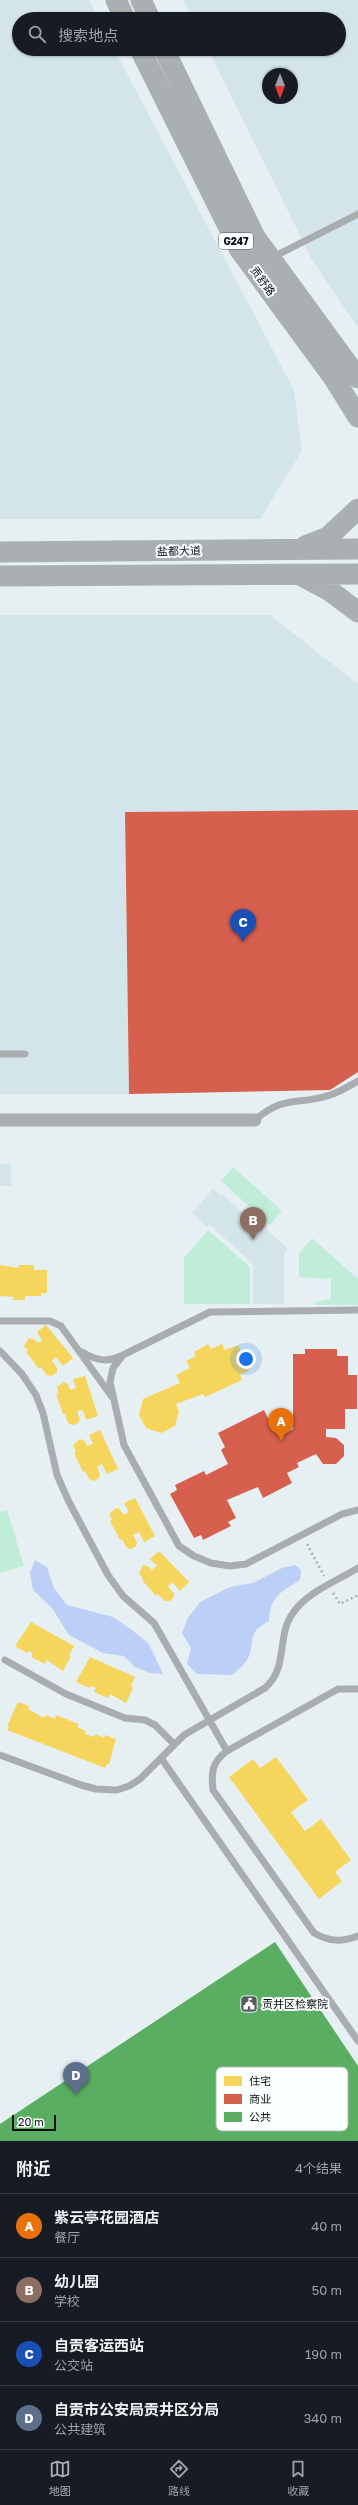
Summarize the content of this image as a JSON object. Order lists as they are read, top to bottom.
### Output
{
  "streets": {
    "main road": ["G247", "贡舒路", "盐都大道"]
  },
  "places": {
    "public building": ["贡井区检察院"]
  },
  "legend": ["住宅", "商业", "公共"],
  "scale_bar": "20 m",
  "north": "bottom",
  "page": {
    "search": "搜索地点",
    "pins": [
      "C",
      "B",
      "A",
      "D"
    ],
    "scale": "20 m",
    "heading": ["附近", "4个结果"],
    "list": [
      {
        "mark": "A",
        "name": "紫云亭花园酒店",
        "note": "餐厅",
        "value": "40 m"
      },
      {
        "mark": "B",
        "name": "幼儿园",
        "note": "学校",
        "value": "50 m"
      },
      {
        "mark": "C",
        "name": "自贡客运西站",
        "note": "公交站",
        "value": "190 m"
      },
      {
        "mark": "D",
        "name": "自贡市公安局贡井区分局",
        "note": "公共建筑",
        "value": "340 m"
      }
    ],
    "nav": ["地图", "路线", "收藏"]
  }
}
